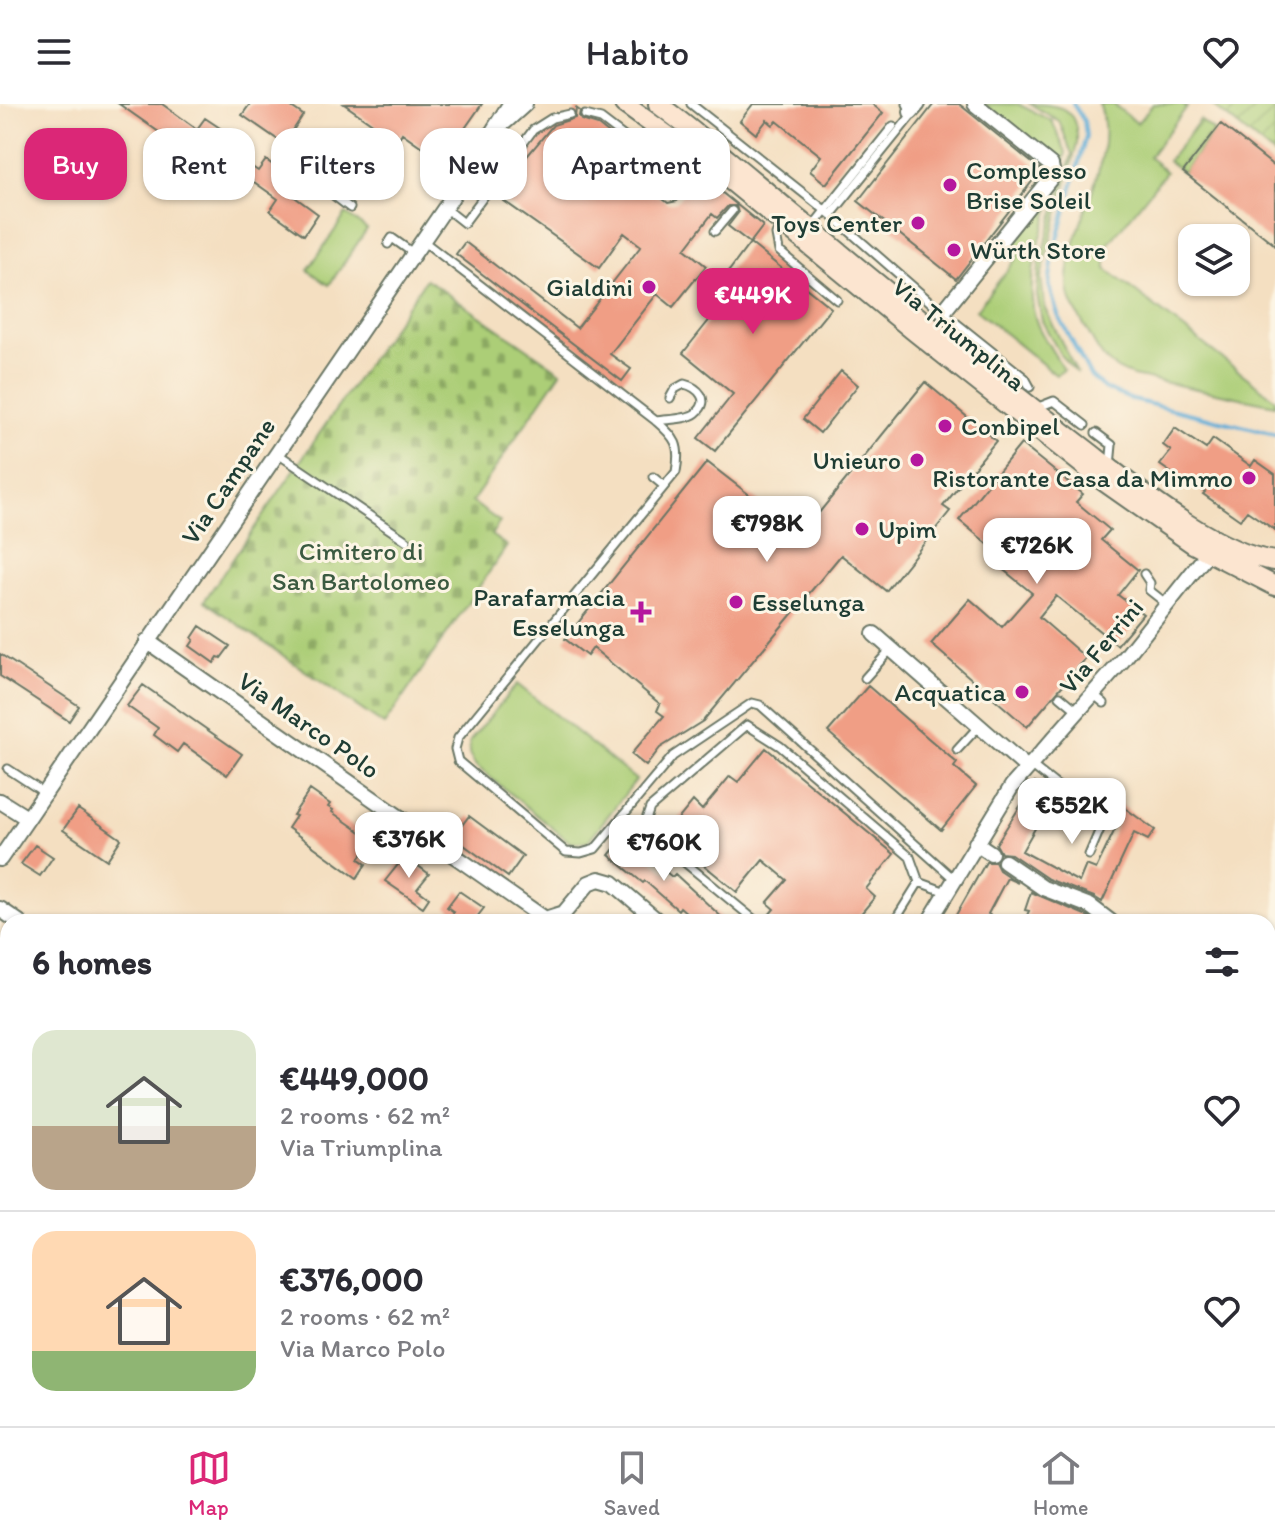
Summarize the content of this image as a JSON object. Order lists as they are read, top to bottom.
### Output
{
  "streets": {
    "main road": ["Via Triumplina"],
    "street": ["Via Campane", "Via Ferrini", "Via Marco Polo"]
  },
  "crossings": [
    ["Via Triumplina", "Via Ferrini"],
    ["Via Campane", "Via Marco Polo"]
  ],
  "parks": ["Cimitero di San Bartolomeo"],
  "places": {
    "other": [
      "Complesso Brise Soleil",
      "Toys Center",
      "Würth Store",
      "Gialdini",
      "Conbipel",
      "Unieuro",
      "Ristorante Casa da Mimmo",
      "Upim",
      "Esselunga",
      "Acquatica"
    ],
    "health": ["Parafarmacia Esselunga"]
  },
  "page": {
    "header": "Habito",
    "chip": [
      "Buy",
      "Rent",
      "Filters",
      "New",
      "Apartment"
    ],
    "price": [
      "€449K",
      "€798K",
      "€726K",
      "€552K",
      "€376K",
      "€760K"
    ],
    "heading": "6 homes",
    "list": [
      {
        "name": "€449,000",
        "note": "2 rooms · 62 m² · Via Triumplina"
      },
      {
        "name": "€376,000",
        "note": "2 rooms · 62 m² · Via Marco Polo"
      }
    ],
    "tabs": ["Map", "Saved", "Home"]
  }
}
